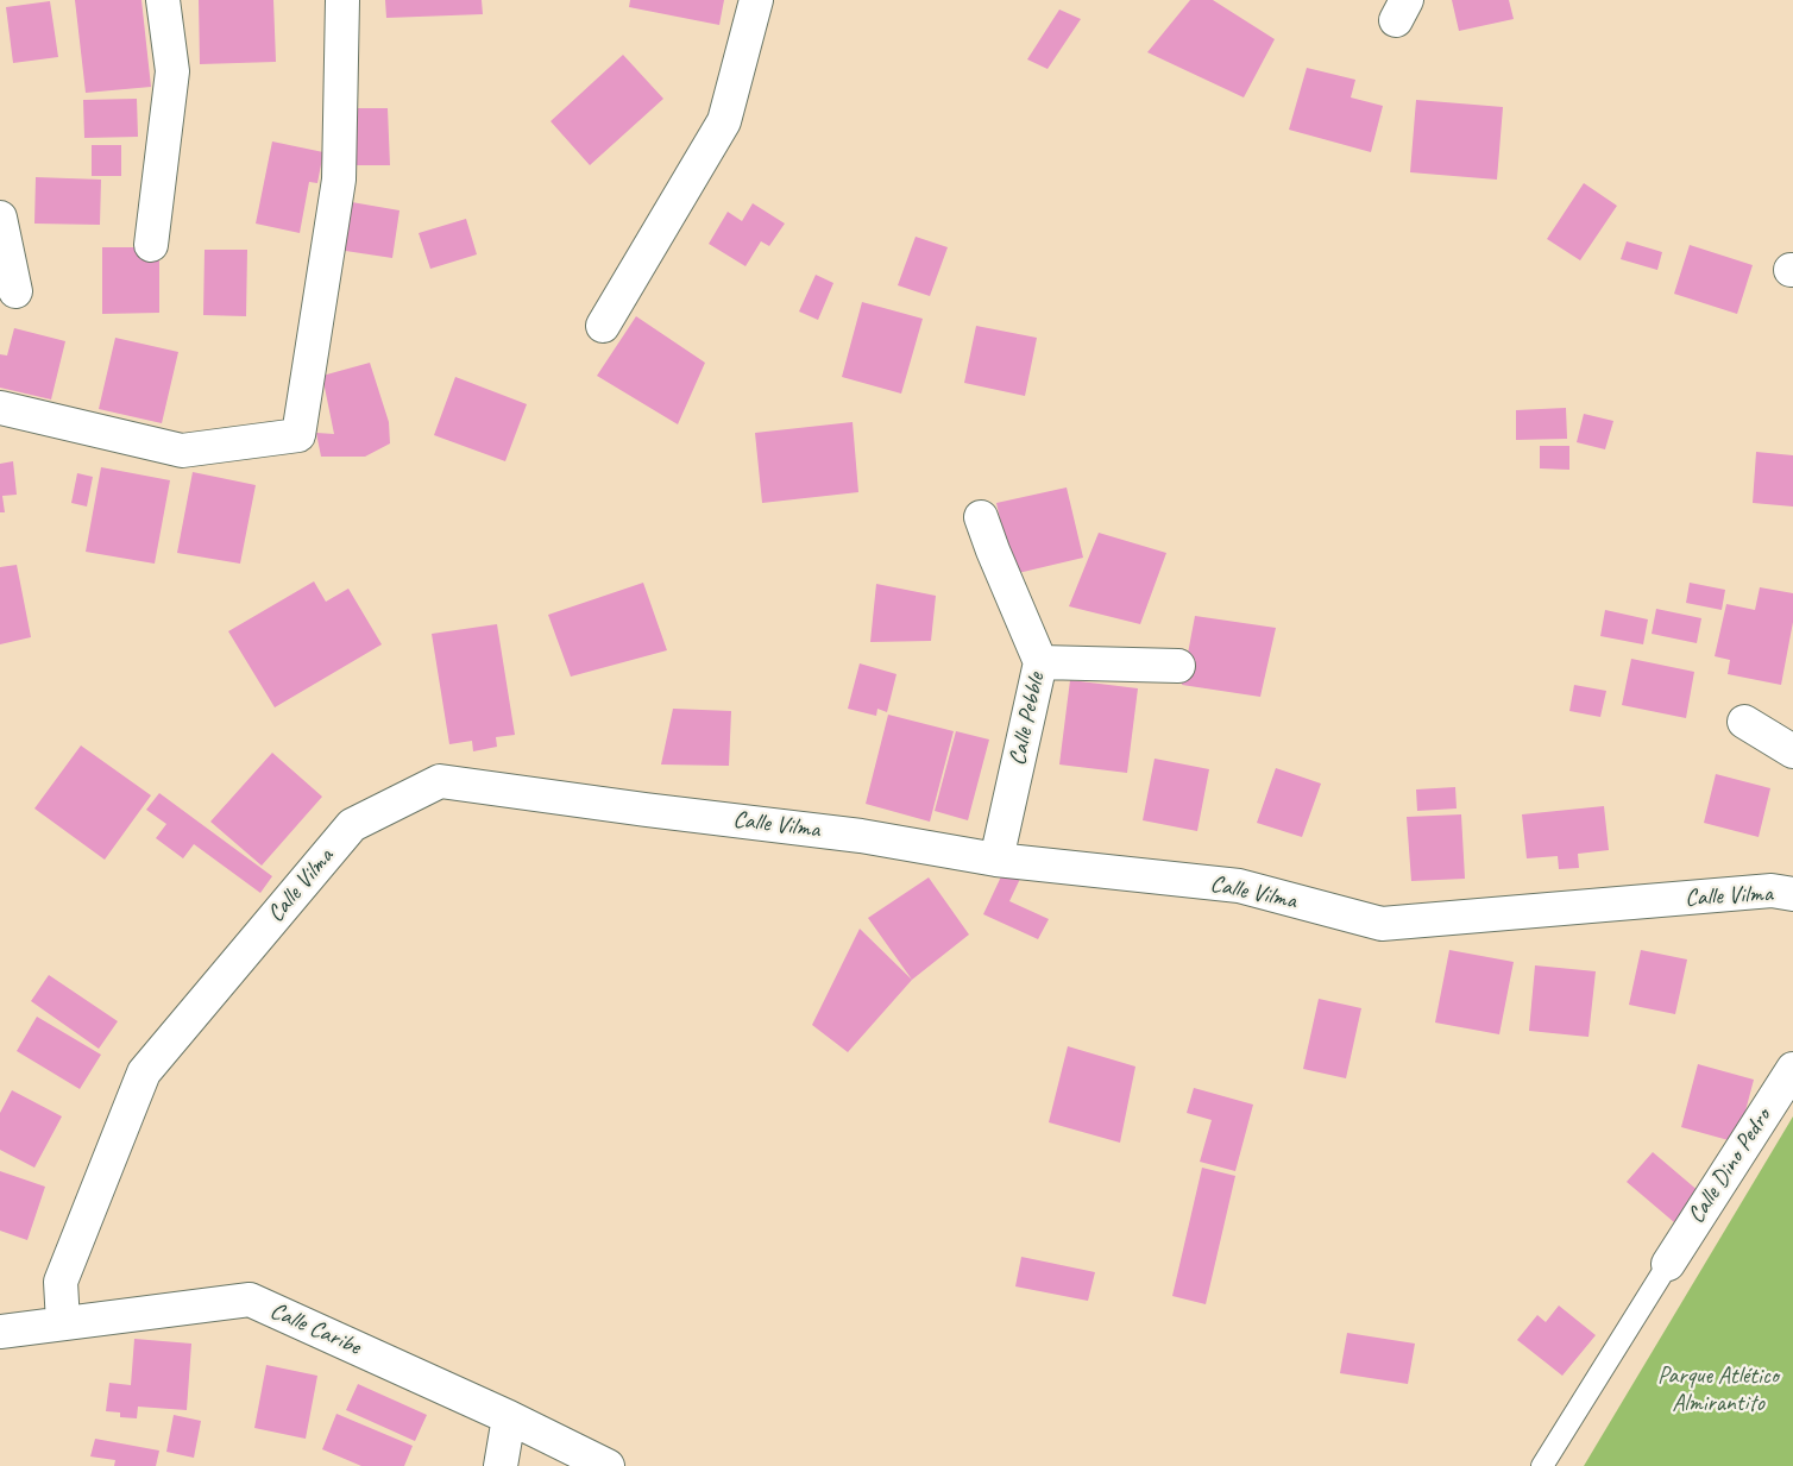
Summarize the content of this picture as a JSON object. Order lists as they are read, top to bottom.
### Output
{
  "streets": {
    "street": [
      "Calle Pebble",
      "Calle Vilma",
      "Calle Dino Pedro",
      "Calle Caribe"
    ]
  },
  "crossings": [
    ["Calle Pebble", "Calle Vilma"],
    ["Calle Vilma", "Calle Caribe"]
  ],
  "parks": ["Parque Atlético Almirantito"]
}
